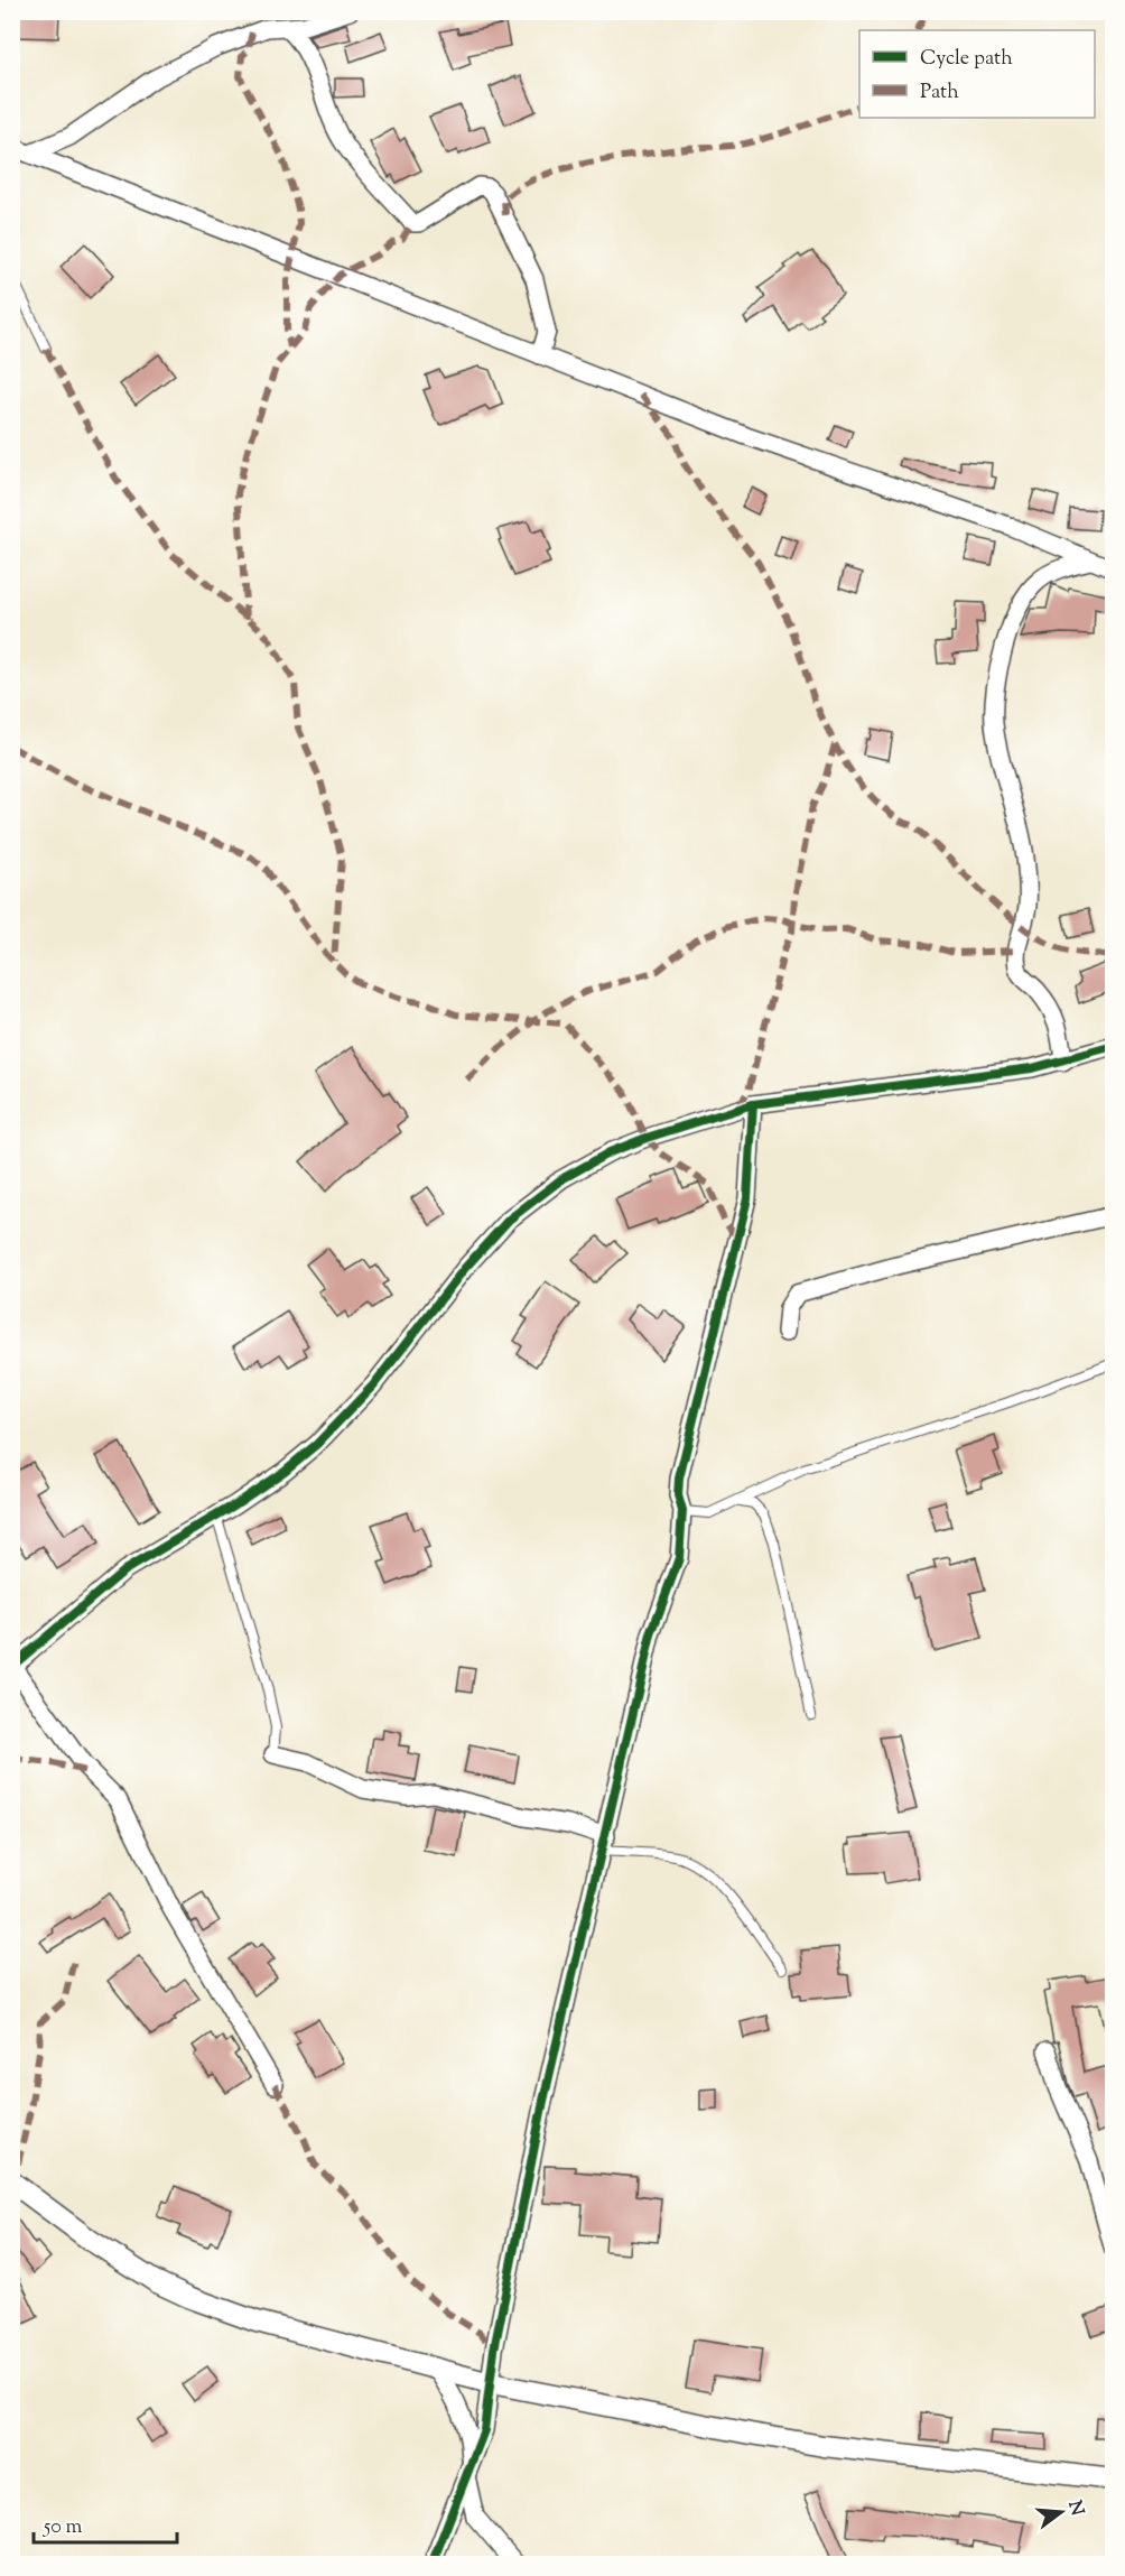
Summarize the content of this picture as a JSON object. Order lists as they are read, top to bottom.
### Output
{
  "legend": ["Cycle path", "Path"],
  "scale_bar": "50 m",
  "north": "right"
}
